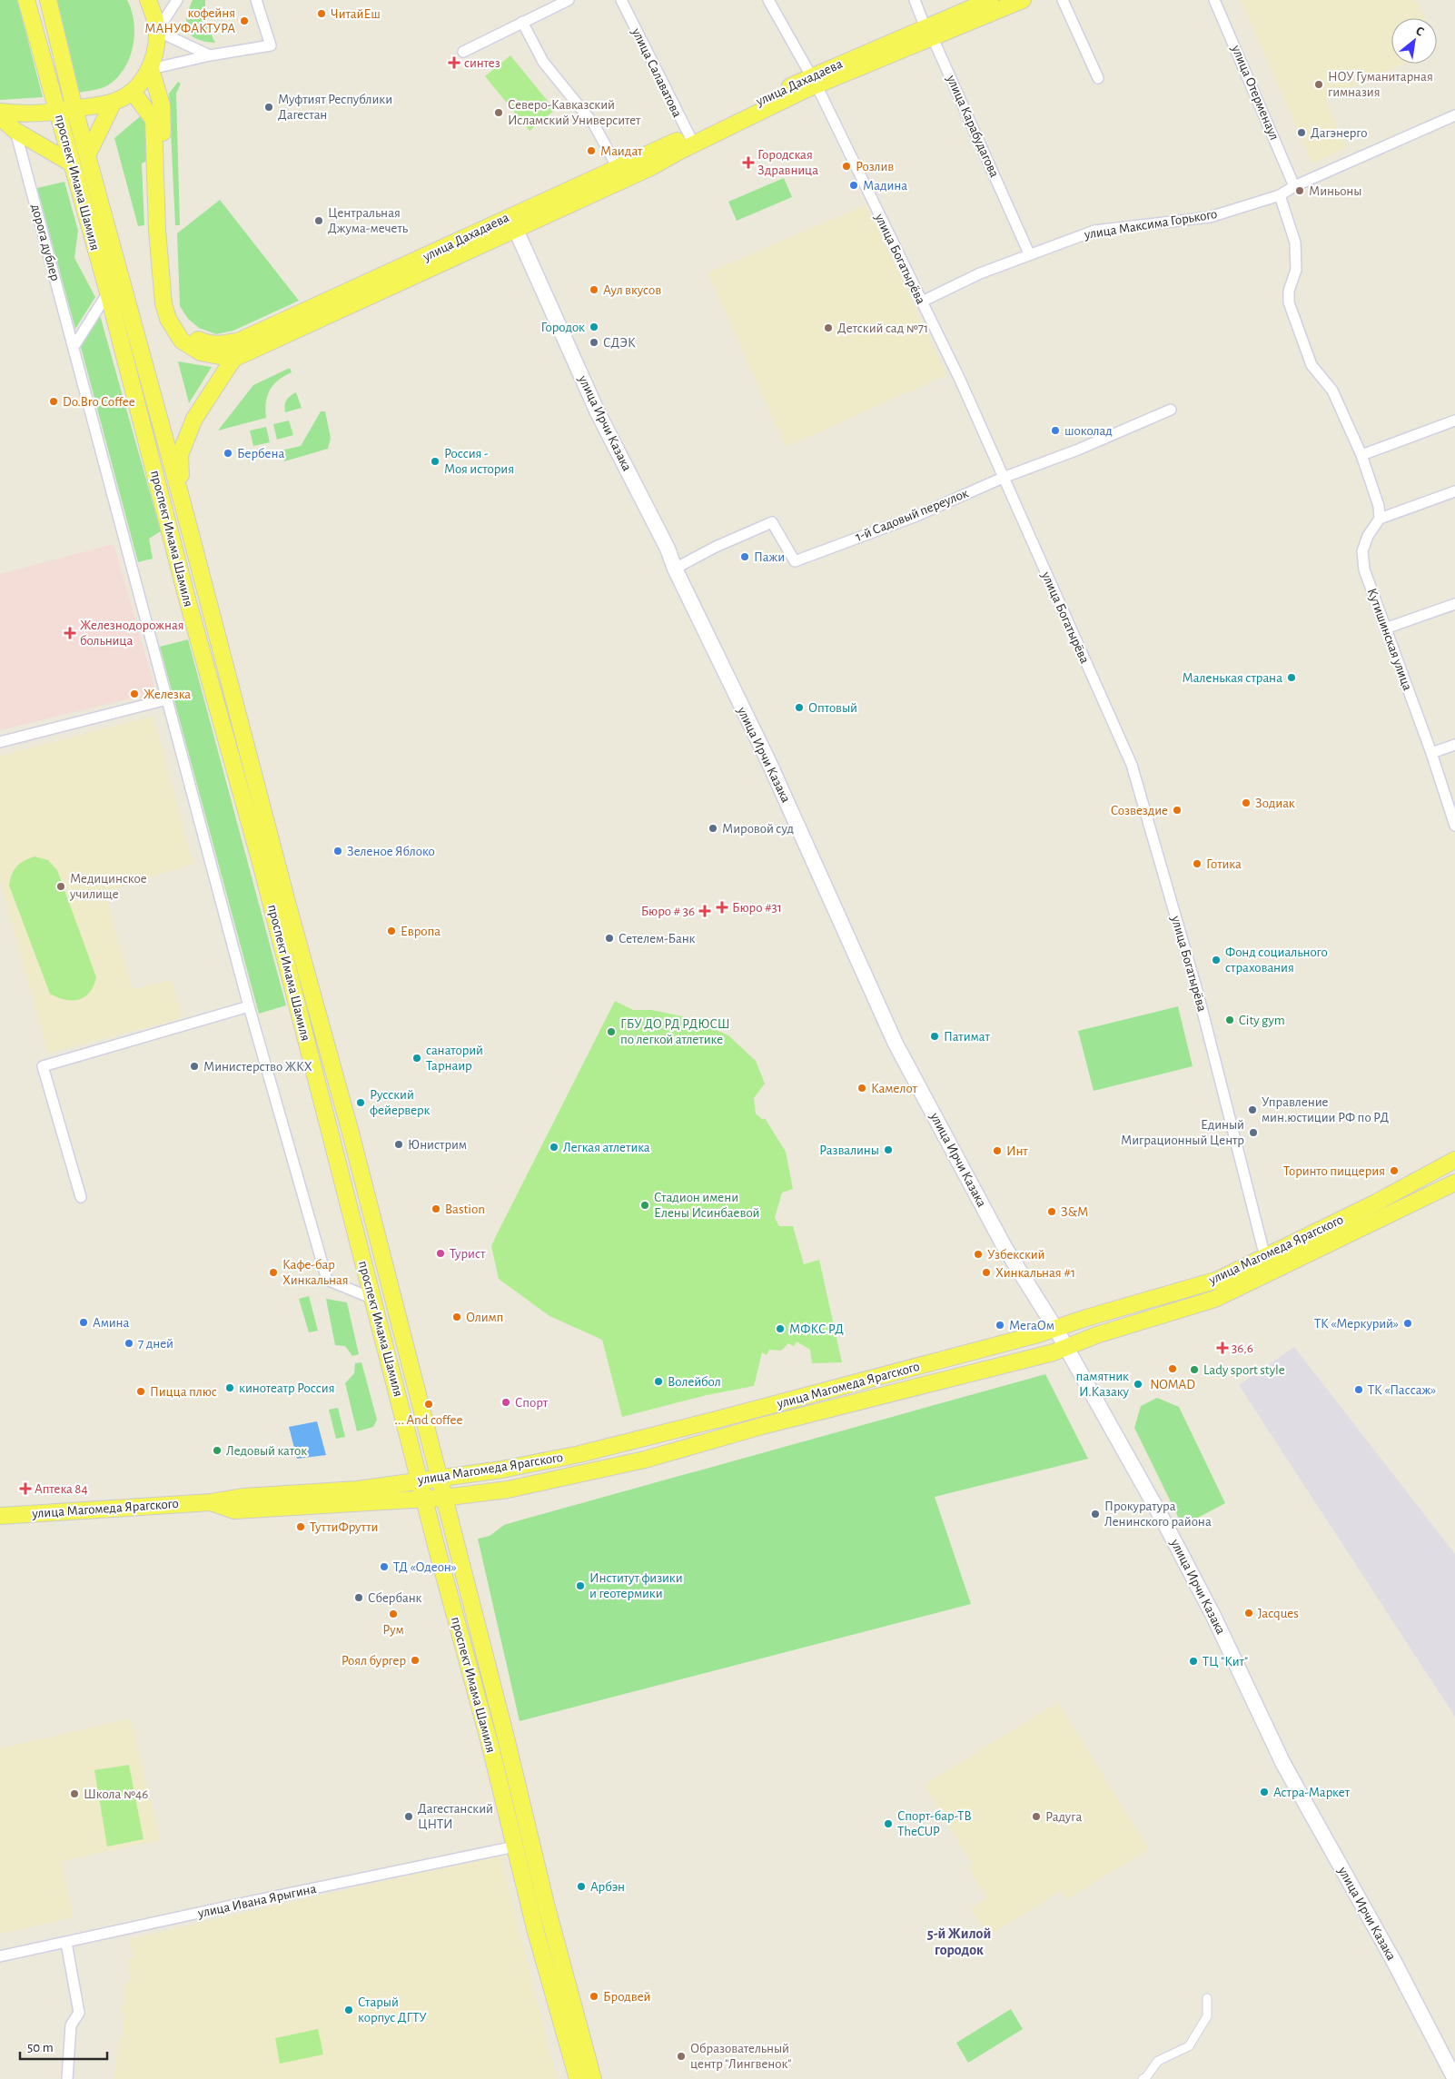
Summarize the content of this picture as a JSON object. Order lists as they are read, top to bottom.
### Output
{
  "streets": {
    "main road": [
      "улица Дахадаева",
      "проспект Имама Шамиля",
      "улица Ирчи Казака",
      "улица Магомеда Ярагского"
    ],
    "street": [
      "улица Салаватова",
      "улица Отерменаул",
      "улица Карабудагова",
      "улица Максима Горького",
      "дорога дублер",
      "улица Богатырёва",
      "1-й Садовый переулок",
      "Кутишинская улица",
      "улица Ивана Ярыгина"
    ]
  },
  "crossings": [
    ["улица Салаватова", "улица Дахадаева"],
    ["улица Дахадаева", "улица Карабудагова"],
    ["улица Дахадаева", "улица Богатырёва"],
    ["улица Дахадаева", "улица Ирчи Казака"],
    ["улица Отерменаул", "улица Максима Горького"],
    ["улица Карабудагова", "улица Максима Горького"],
    ["проспект Имама Шамиля", "дорога дублер"],
    ["проспект Имама Шамиля", "улица Магомеда Ярагского"],
    ["проспект Имама Шамиля", "улица Ивана Ярыгина"],
    ["улица Максима Горького", "улица Богатырёва"],
    ["улица Богатырёва", "1-й Садовый переулок"],
    ["улица Богатырёва", "улица Магомеда Ярагского"],
    ["улица Ирчи Казака", "1-й Садовый переулок"],
    ["улица Ирчи Казака", "улица Магомеда Ярагского"]
  ],
  "districts": ["5-й Жилой городок"],
  "places": {
    "other": [
      "ЧитайЕш",
      "кофейня МАНУФАКТУРА",
      "НОУ Гуманитарная гимназия",
      "Муфтият Республики Дагестан",
      "Северо-Кавказский Исламский Университет",
      "Дагэнерго",
      "Маидат",
      "Розлив",
      "Мадина",
      "Миньоны",
      "Центральная Джума-мечеть",
      "Аул вкусов",
      "Городок",
      "Детский сад №71",
      "СДЭК",
      "Do.Bro Coffee",
      "шоколад",
      "Бербена",
      "Россия - Моя история",
      "Пажи",
      "Маленькая страна",
      "Железка",
      "Оптовый",
      "Зодиак",
      "Созвездие",
      "Мировой суд",
      "Зеленое Яблоко",
      "Готика",
      "Медицинское училище",
      "Европа",
      "Сетелем-Банк",
      "Фонд социального страхования",
      "City gym",
      "ГБУ ДО РД РДЮСШ по легкой атлетике",
      "Патимат",
      "санаторий Тарнаир",
      "Министерство ЖКХ",
      "Камелот",
      "Русский фейерверк",
      "Управление мин.юстиции РФ по РД",
      "Единый Миграционный Центр",
      "Юнистрим",
      "Легкая атлетика",
      "Развалины",
      "Инт",
      "Торинто пиццерия",
      "Стадион имени Елены Исинбаевой",
      "Bastion",
      "З&М",
      "Турист",
      "Узбекский",
      "Кафе-бар Хинкальная",
      "Хинкальная #1",
      "Олимп",
      "Амина",
      "ТК «Меркурий»",
      "МегаОм",
      "МФКС РД",
      "7 дней",
      "NOMAD",
      "Lady sport style",
      "Волейбол",
      "памятник И.Казаку",
      "кинотеатр Россия",
      "ТК «Пассаж»",
      "Пицца плюс",
      "Спорт",
      "... And coffee",
      "Ледовый каток",
      "Прокуратура Ленинского района",
      "ТуттиФрутти",
      "ТД «Одеон»",
      "Институт физики и геотермики",
      "Сбербанк",
      "Jacques",
      "Рум",
      "Роял бургер",
      "ТЦ \"Кит\"",
      "Астра-Маркет",
      "Школа №46",
      "Дагестанский ЦНТИ",
      "Радуга",
      "Спорт-бар-ТВ TheCUP",
      "Арбэн",
      "Бродвей",
      "Старый корпус ДГТУ",
      "Образовательный центр \"Лингвенок\""
    ],
    "health": [
      "синтез",
      "Городская Здравница",
      "Железнодорожная больница",
      "Бюро #31",
      "Бюро # 36",
      "36,6",
      "Аптека 84"
    ]
  },
  "scale_bar": "50 m",
  "north": "top right"
}
